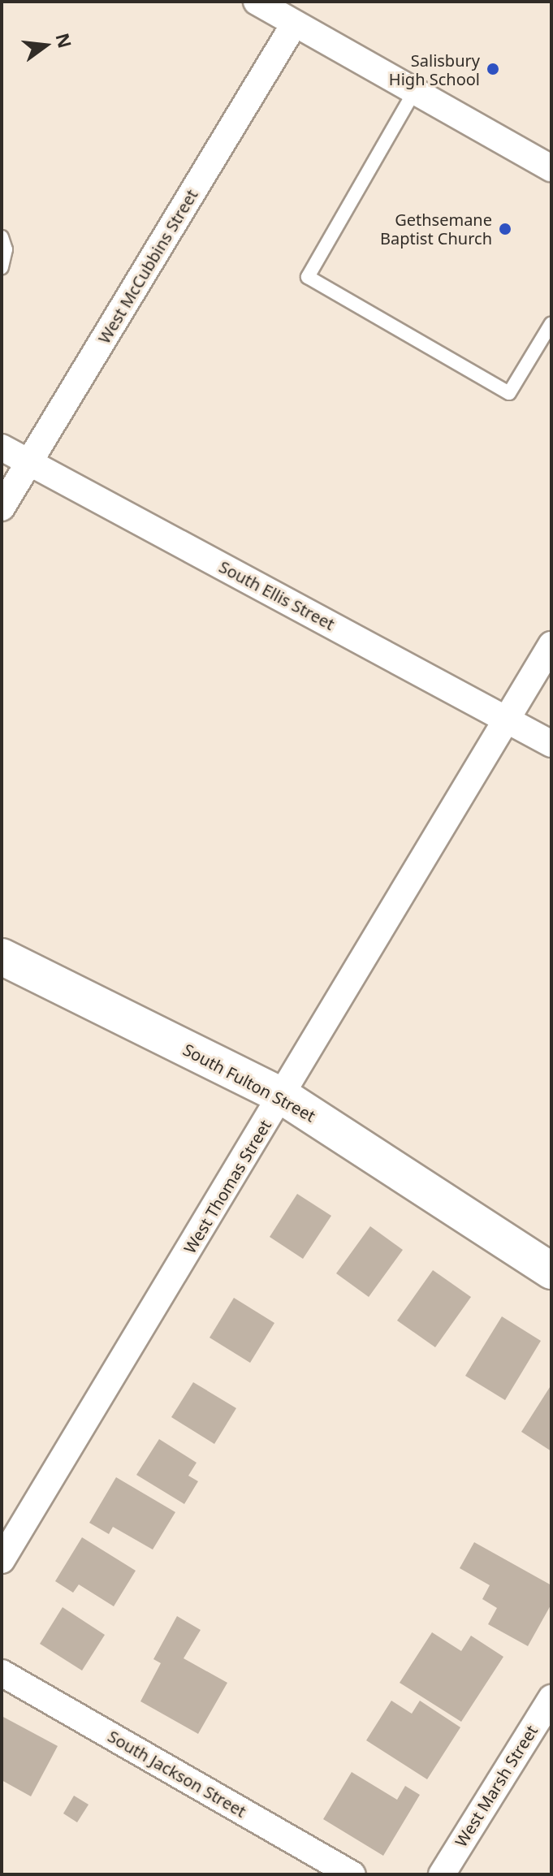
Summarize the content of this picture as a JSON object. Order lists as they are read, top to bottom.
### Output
{
  "streets": {
    "street": [
      "West McCubbins Street",
      "South Ellis Street",
      "South Fulton Street",
      "West Thomas Street",
      "South Jackson Street",
      "West Marsh Street"
    ]
  },
  "crossings": [
    ["West McCubbins Street", "South Ellis Street"],
    ["South Ellis Street", "West Thomas Street"],
    ["South Fulton Street", "West Thomas Street"]
  ],
  "places": ["Salisbury High School", "Gethsemane Baptist Church"],
  "north": "right"
}
